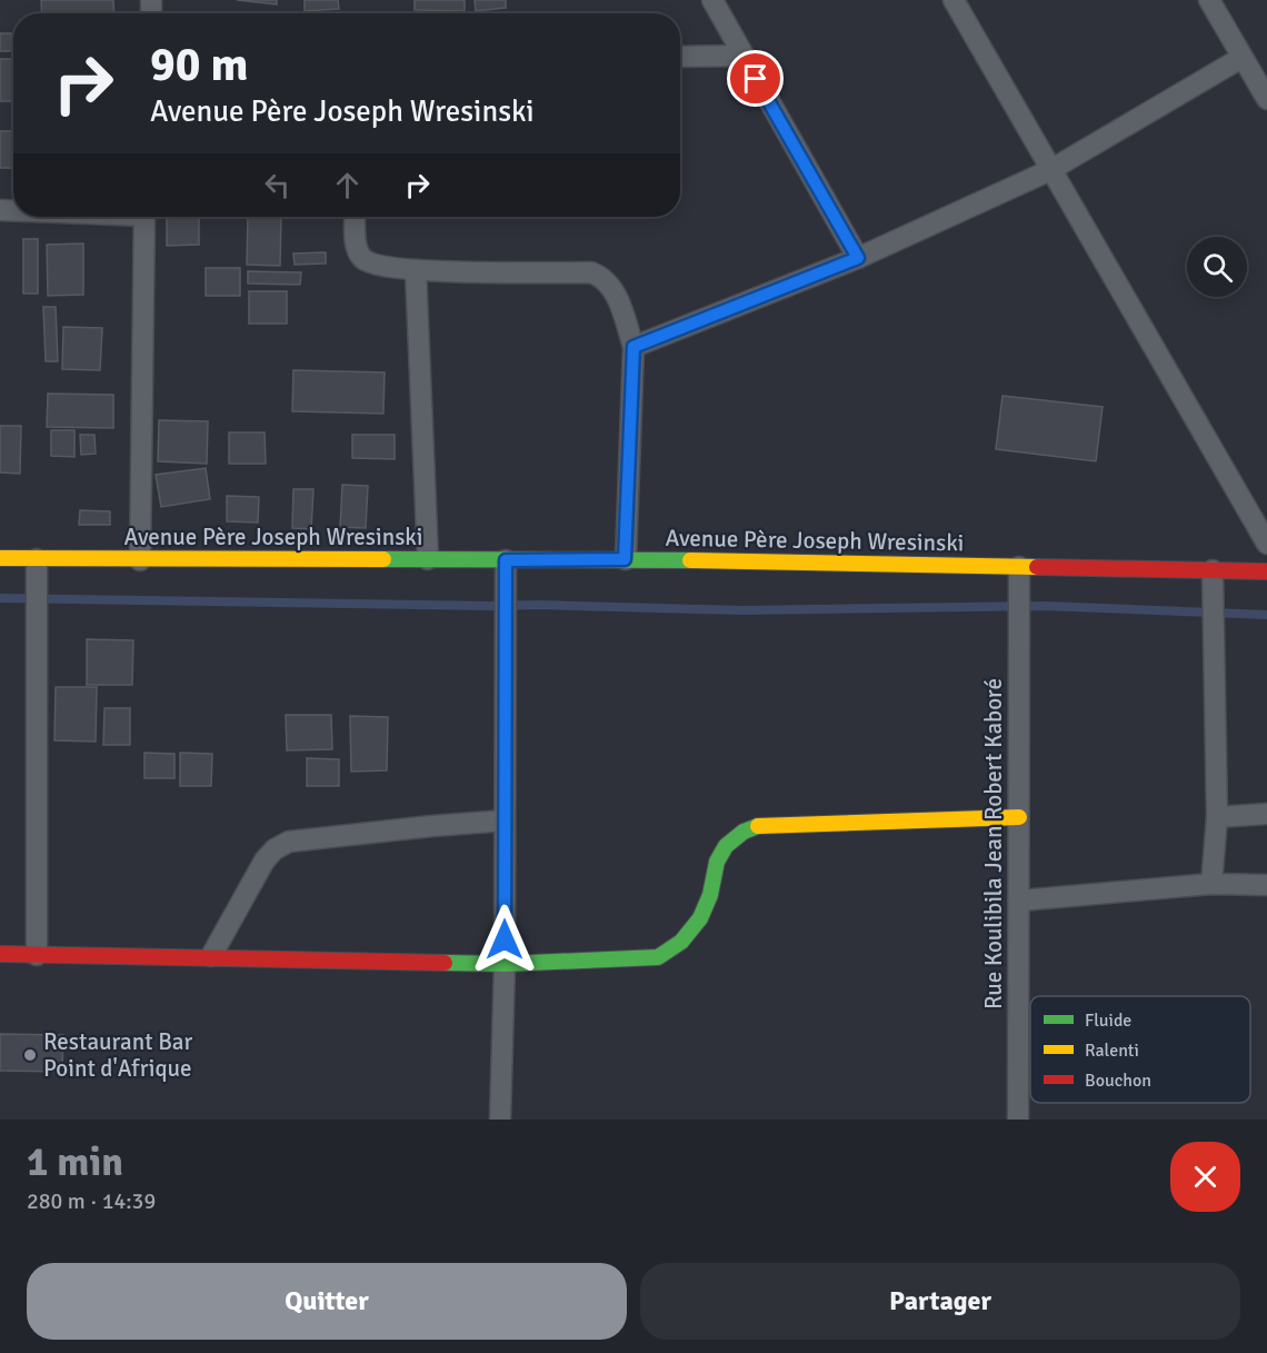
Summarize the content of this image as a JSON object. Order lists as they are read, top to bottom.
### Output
{
  "streets": {
    "street": ["Avenue Père Joseph Wresinski", "Rue Koulibila Jean Robert Kaboré"]
  },
  "crossings": [
    ["Avenue Père Joseph Wresinski", "Rue Koulibila Jean Robert Kaboré"]
  ],
  "places": ["Restaurant Bar Point d'Afrique"],
  "legend": ["Fluide", "Ralenti", "Bouchon"],
  "page": {
    "turn": ["90 m", "Avenue Père Joseph Wresinski"],
    "heading": ["1 min", "280 m · 14:39"],
    "buttons": ["Quitter", "Partager"]
  }
}
